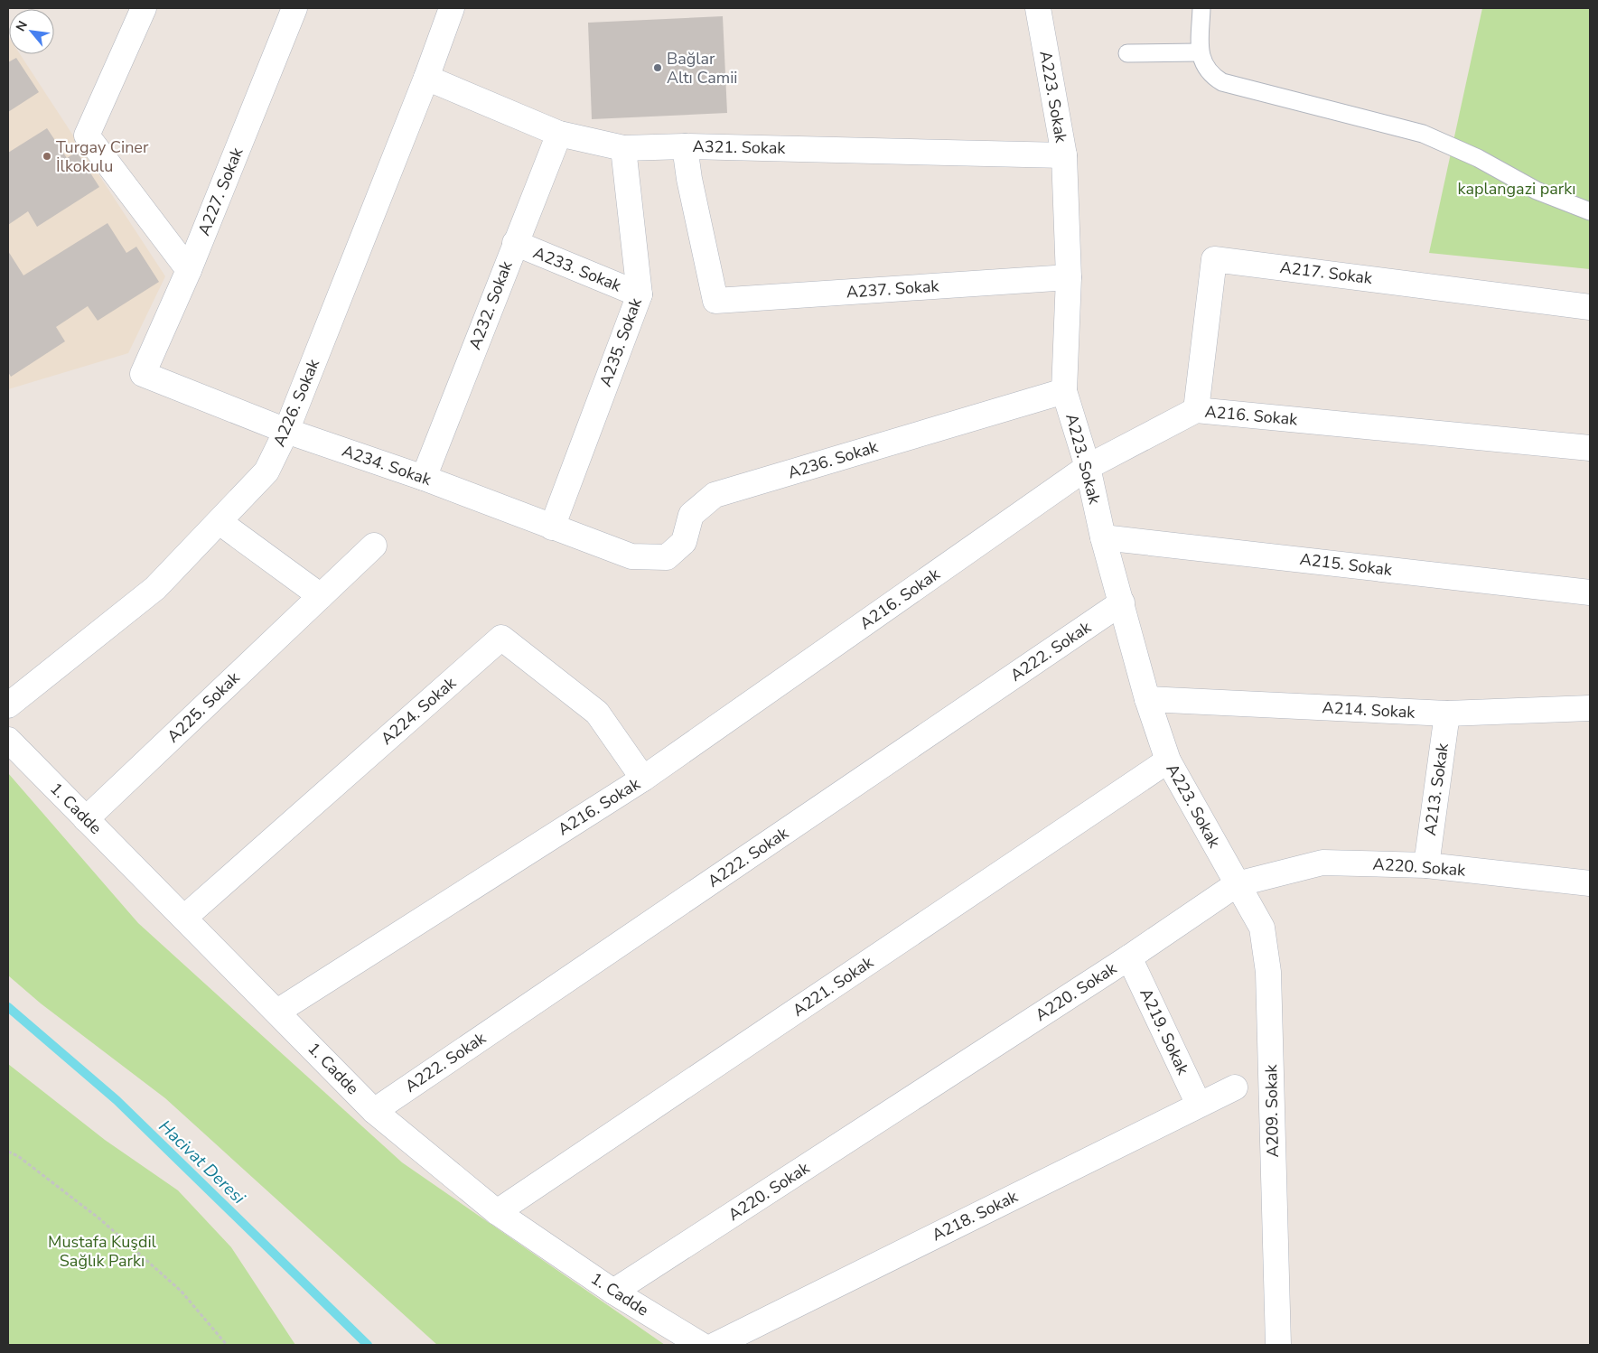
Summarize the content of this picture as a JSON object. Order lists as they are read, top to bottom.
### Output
{
  "streets": {
    "street": [
      "A223. Sokak",
      "A321. Sokak",
      "A227. Sokak",
      "A233. Sokak",
      "A217. Sokak",
      "A237. Sokak",
      "A232. Sokak",
      "A235. Sokak",
      "A226. Sokak",
      "A216. Sokak",
      "A236. Sokak",
      "A234. Sokak",
      "A215. Sokak",
      "A222. Sokak",
      "A225. Sokak",
      "A214. Sokak",
      "A224. Sokak",
      "A213. Sokak",
      "1. Cadde",
      "A220. Sokak",
      "A221. Sokak",
      "A219. Sokak",
      "A209. Sokak",
      "A218. Sokak"
    ]
  },
  "crossings": [
    ["A223. Sokak", "A321. Sokak"],
    ["A223. Sokak", "A237. Sokak"],
    ["A223. Sokak", "A216. Sokak"],
    ["A223. Sokak", "A236. Sokak"],
    ["A223. Sokak", "A215. Sokak"],
    ["A223. Sokak", "A222. Sokak"],
    ["A223. Sokak", "A214. Sokak"],
    ["A223. Sokak", "A220. Sokak"],
    ["A223. Sokak", "A221. Sokak"],
    ["A223. Sokak", "A209. Sokak"],
    ["A321. Sokak", "A237. Sokak"],
    ["A321. Sokak", "A232. Sokak"],
    ["A321. Sokak", "A235. Sokak"],
    ["A321. Sokak", "A226. Sokak"],
    ["A227. Sokak", "A234. Sokak"],
    ["A233. Sokak", "A232. Sokak"],
    ["A233. Sokak", "A235. Sokak"],
    ["A217. Sokak", "A216. Sokak"],
    ["A232. Sokak", "A234. Sokak"],
    ["A235. Sokak", "A234. Sokak"],
    ["A226. Sokak", "A234. Sokak"],
    ["A216. Sokak", "A224. Sokak"],
    ["A216. Sokak", "1. Cadde"],
    ["A236. Sokak", "A234. Sokak"],
    ["A222. Sokak", "1. Cadde"],
    ["A225. Sokak", "1. Cadde"],
    ["A214. Sokak", "A213. Sokak"],
    ["A224. Sokak", "1. Cadde"],
    ["A213. Sokak", "A220. Sokak"],
    ["1. Cadde", "A220. Sokak"],
    ["1. Cadde", "A221. Sokak"],
    ["A220. Sokak", "A219. Sokak"],
    ["A220. Sokak", "A209. Sokak"],
    ["A219. Sokak", "A218. Sokak"]
  ],
  "water": ["Hacivat Deresi"],
  "parks": ["kaplangazi parkı", "Mustafa Kuşdil Sağlık Parkı"],
  "places": ["Bağlar Altı Camii", "Turgay Ciner İlkokulu"],
  "north": "top left"
}
